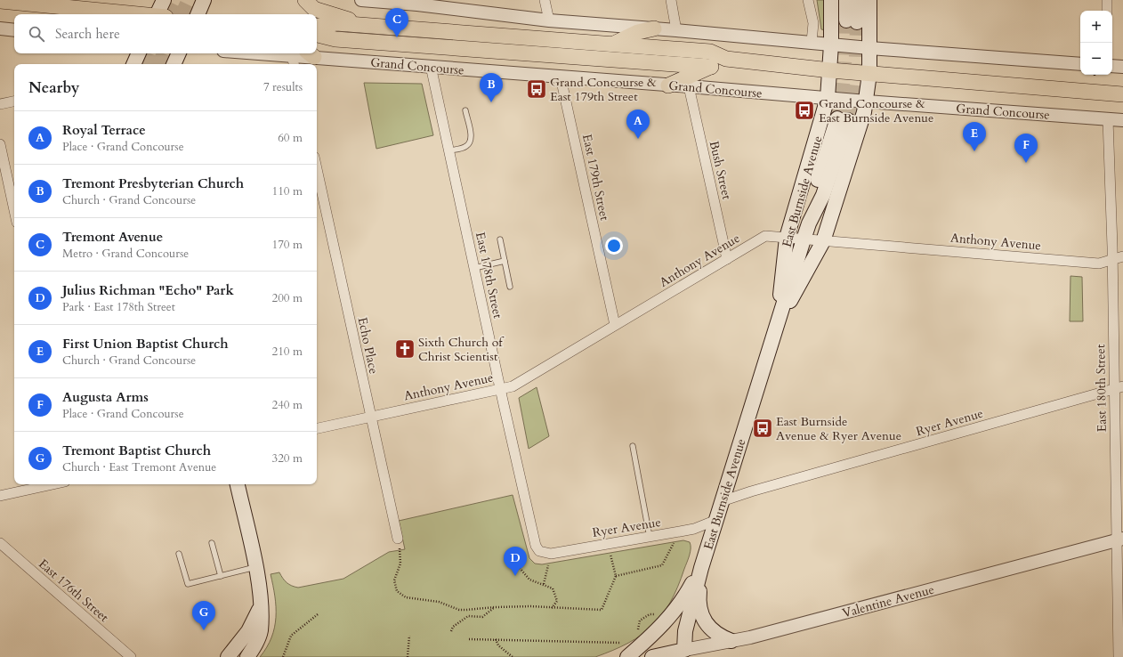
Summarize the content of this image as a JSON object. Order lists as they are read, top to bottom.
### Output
{
  "streets": {
    "main road": ["Grand Concourse", "East Burnside Avenue", "Valentine Avenue"],
    "street": [
      "Bush Street",
      "East 179th Street",
      "Anthony Avenue",
      "East 178th Street",
      "Echo Place",
      "East 180th Street",
      "Ryer Avenue",
      "East 176th Street"
    ]
  },
  "crossings": [
    ["Grand Concourse", "Bush Street"],
    ["Grand Concourse", "East 179th Street"],
    ["Grand Concourse", "East Burnside Avenue"],
    ["Grand Concourse", "East 178th Street"],
    ["Grand Concourse", "East 180th Street"],
    ["Bush Street", "Anthony Avenue"],
    ["East 179th Street", "Anthony Avenue"],
    ["East Burnside Avenue", "Anthony Avenue"],
    ["East Burnside Avenue", "Ryer Avenue"],
    ["East Burnside Avenue", "Valentine Avenue"],
    ["Anthony Avenue", "East 178th Street"],
    ["Anthony Avenue", "Echo Place"],
    ["Anthony Avenue", "East 180th Street"],
    ["East 178th Street", "Ryer Avenue"],
    ["East 180th Street", "Ryer Avenue"],
    ["East 180th Street", "Valentine Avenue"]
  ],
  "places": {
    "bus stop": ["Grand Concourse & East 179th Street", "Grand Concourse & East Burnside Avenue", "East Burnside Avenue & Ryer Avenue"],
    "church": ["Sixth Church of Christ Scientist"]
  },
  "page": {
    "pins": [
      "C",
      "B",
      "A",
      "E",
      "F",
      "D",
      "G"
    ],
    "map_buttons": ["+", "−"],
    "search": "Search here",
    "heading": ["Nearby", "7 results"],
    "list": [
      {
        "mark": "A",
        "name": "Royal Terrace",
        "note": "Place · Grand Concourse",
        "value": "60 m"
      },
      {
        "mark": "B",
        "name": "Tremont Presbyterian Church",
        "note": "Church · Grand Concourse",
        "value": "110 m"
      },
      {
        "mark": "C",
        "name": "Tremont Avenue",
        "note": "Metro · Grand Concourse",
        "value": "170 m"
      },
      {
        "mark": "D",
        "name": "Julius Richman \"Echo\" Park",
        "note": "Park · East 178th Street",
        "value": "200 m"
      },
      {
        "mark": "E",
        "name": "First Union Baptist Church",
        "note": "Church · Grand Concourse",
        "value": "210 m"
      },
      {
        "mark": "F",
        "name": "Augusta Arms",
        "note": "Place · Grand Concourse",
        "value": "240 m"
      },
      {
        "mark": "G",
        "name": "Tremont Baptist Church",
        "note": "Church · East Tremont Avenue",
        "value": "320 m"
      }
    ]
  }
}
